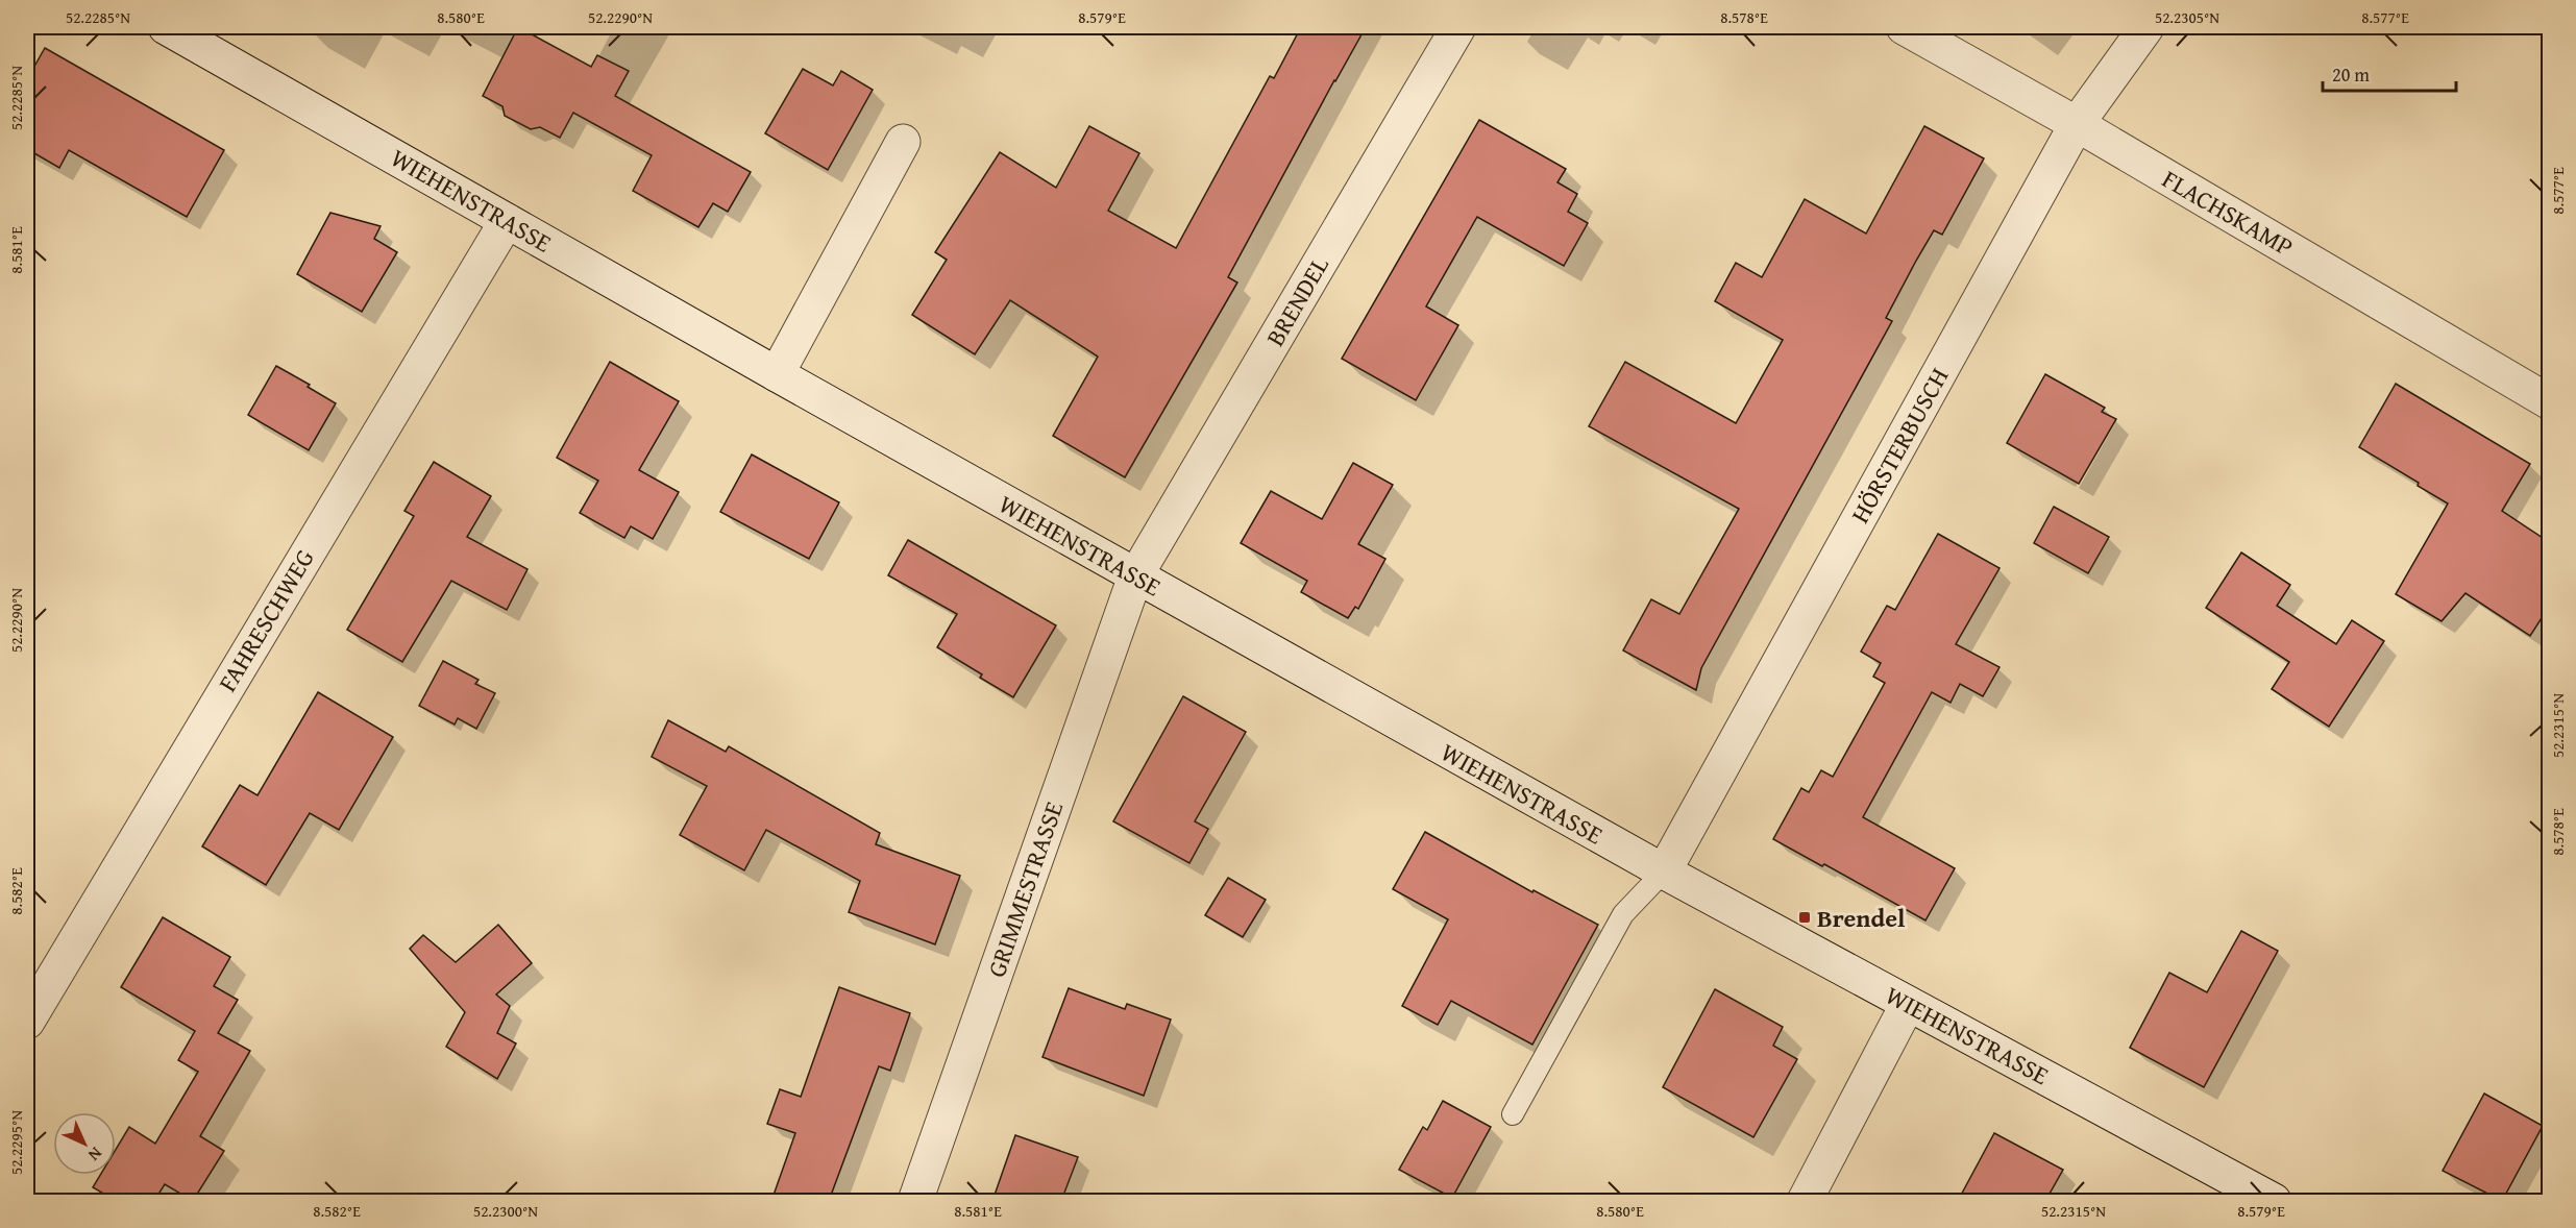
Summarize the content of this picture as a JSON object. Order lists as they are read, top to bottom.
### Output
{
  "streets": {
    "street": [
      "WIEHENSTRASSE",
      "FLACHSKAMP",
      "BRENDEL",
      "HÖRSTERBUSCH",
      "FAHRESCHWEG",
      "GRIMMESTRASSE"
    ]
  },
  "crossings": [
    ["WIEHENSTRASSE", "BRENDEL"],
    ["WIEHENSTRASSE", "HÖRSTERBUSCH"],
    ["WIEHENSTRASSE", "FAHRESCHWEG"],
    ["WIEHENSTRASSE", "GRIMMESTRASSE"],
    ["FLACHSKAMP", "HÖRSTERBUSCH"],
    ["BRENDEL", "GRIMMESTRASSE"]
  ],
  "places": {
    "transit": ["Brendel"]
  },
  "scale_bar": "20 m",
  "north": "bottom right",
  "coordinates": [
    "52.2285°N",
    "8.580°E",
    "52.2290°N",
    "8.579°E",
    "8.578°E",
    "52.2305°N",
    "8.577°E",
    "8.581°E",
    "52.2315°N",
    "8.582°E",
    "52.2295°N",
    "52.2300°N"
  ]
}
